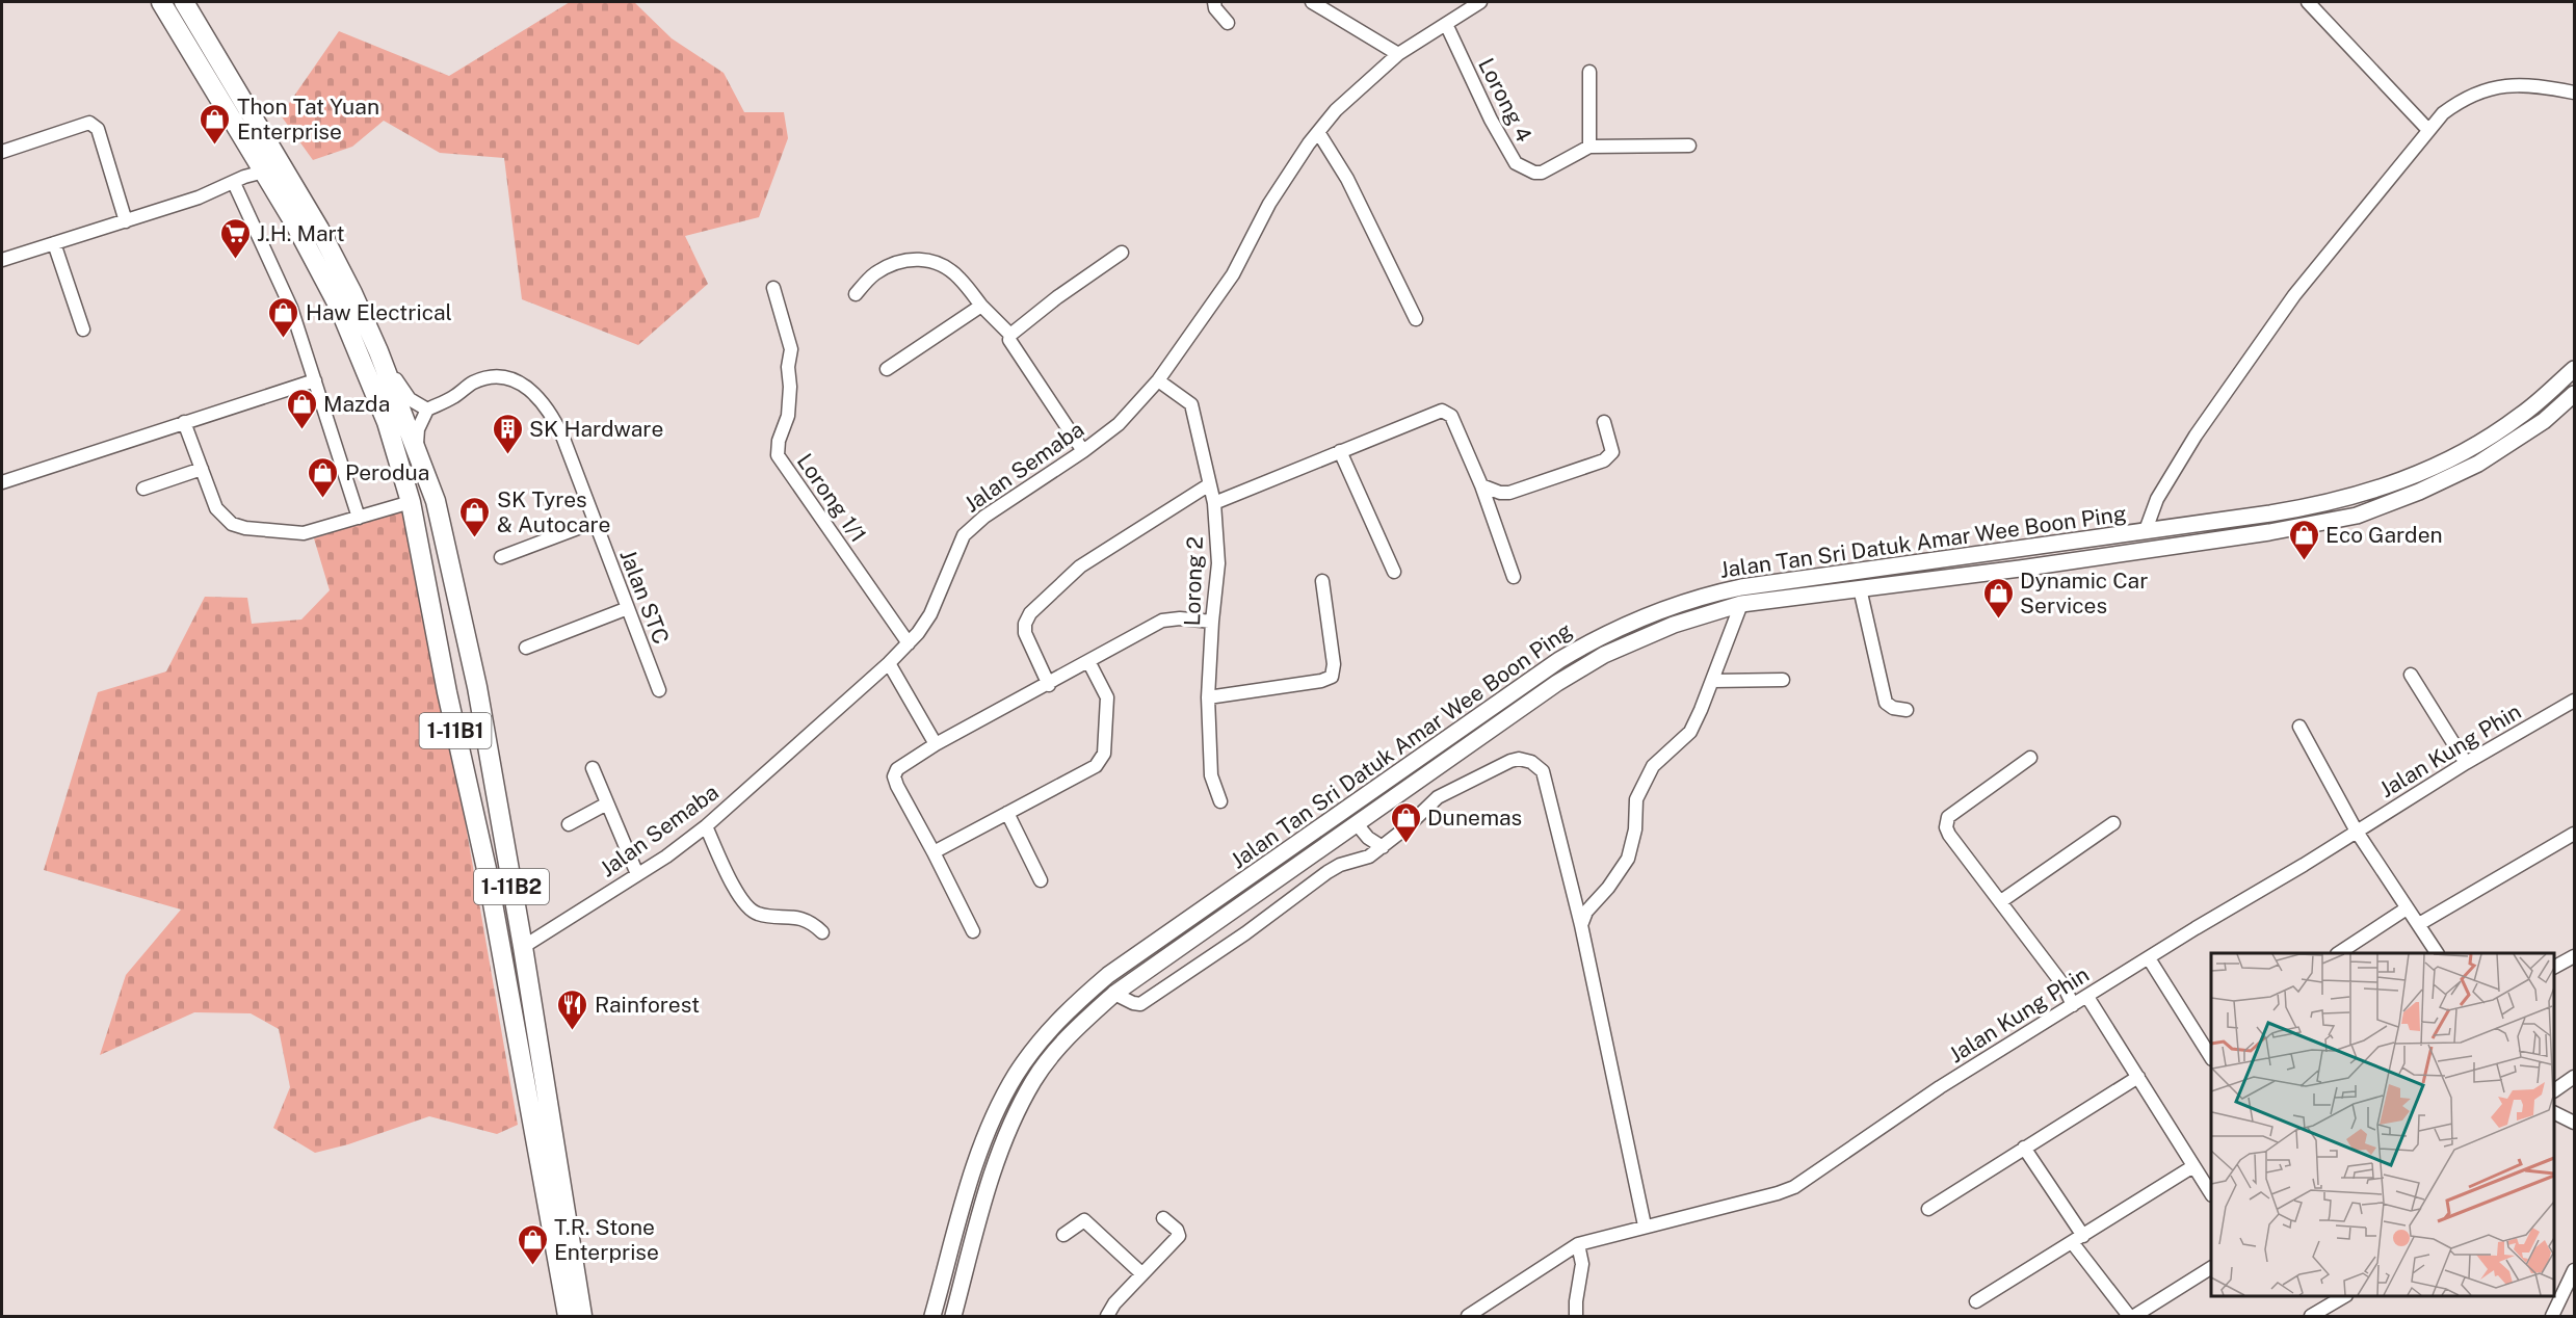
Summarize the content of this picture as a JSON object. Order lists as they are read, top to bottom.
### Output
{
  "streets": {
    "highway": ["1-11B1", "1-11B2"],
    "main road": ["Jalan Tan Sri Datuk Amar Wee Boon Ping"],
    "street": [
      "Lorong 4",
      "Jalan Semaba",
      "Lorong 1/1",
      "Lorong 2",
      "Jalan STC",
      "Jalan Kung Phin"
    ]
  },
  "crossings": [
    ["Lorong 4", "Jalan Semaba"],
    ["Jalan Semaba", "Lorong 1/1"],
    ["Jalan Semaba", "Lorong 2"],
    ["Jalan Semaba", "1-11B2"]
  ],
  "places": {
    "shop": [
      "Thon Tat Yuan Enterprise",
      "Haw Electrical",
      "Mazda",
      "Perodua",
      "SK Tyres & Autocare",
      "Eco Garden",
      "Dynamic Car Services",
      "Dunemas",
      "T.R. Stone Enterprise"
    ],
    "supermarket": ["J.H. Mart"],
    "building": ["SK Hardware"],
    "restaurant": ["Rainforest"]
  }
}
